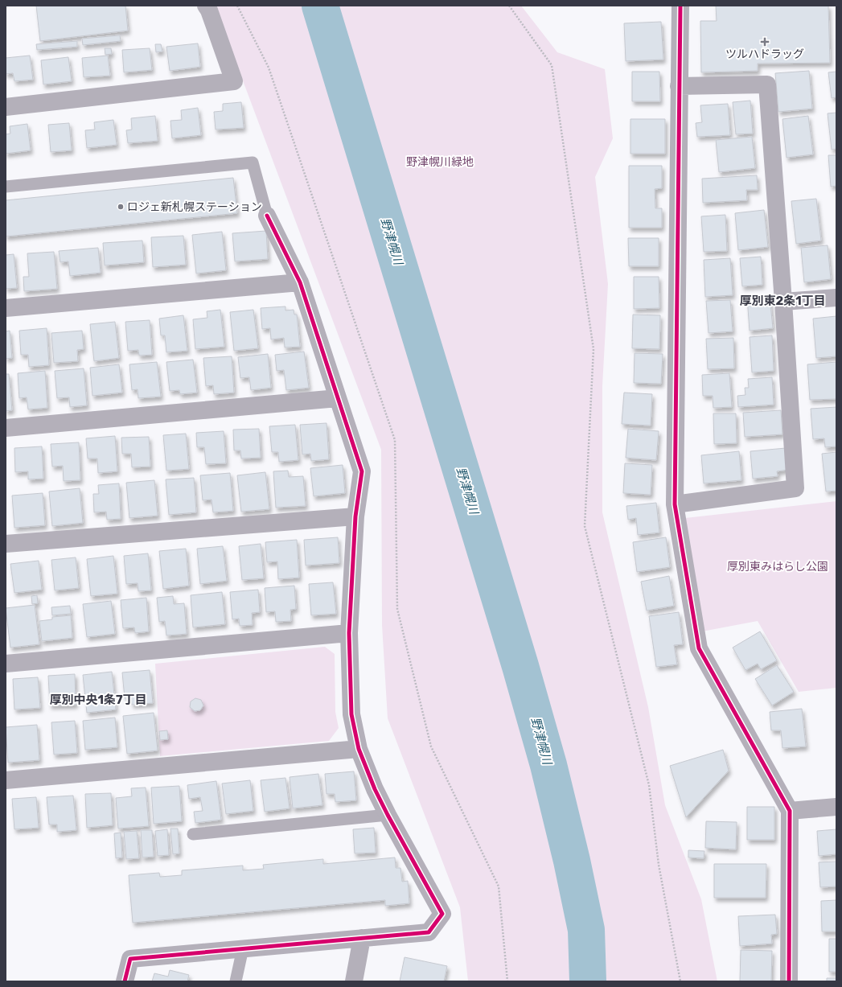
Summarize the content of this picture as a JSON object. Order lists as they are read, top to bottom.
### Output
{
  "districts": ["厚別東2条1丁目", "厚別中央1条7丁目"],
  "water": ["野津幌川"],
  "parks": ["野津幌川緑地", "厚別東みはらし公園"],
  "places": {
    "health": ["ツルハドラッグ"],
    "other": ["ロジェ新札幌ステーション"]
  }
}
